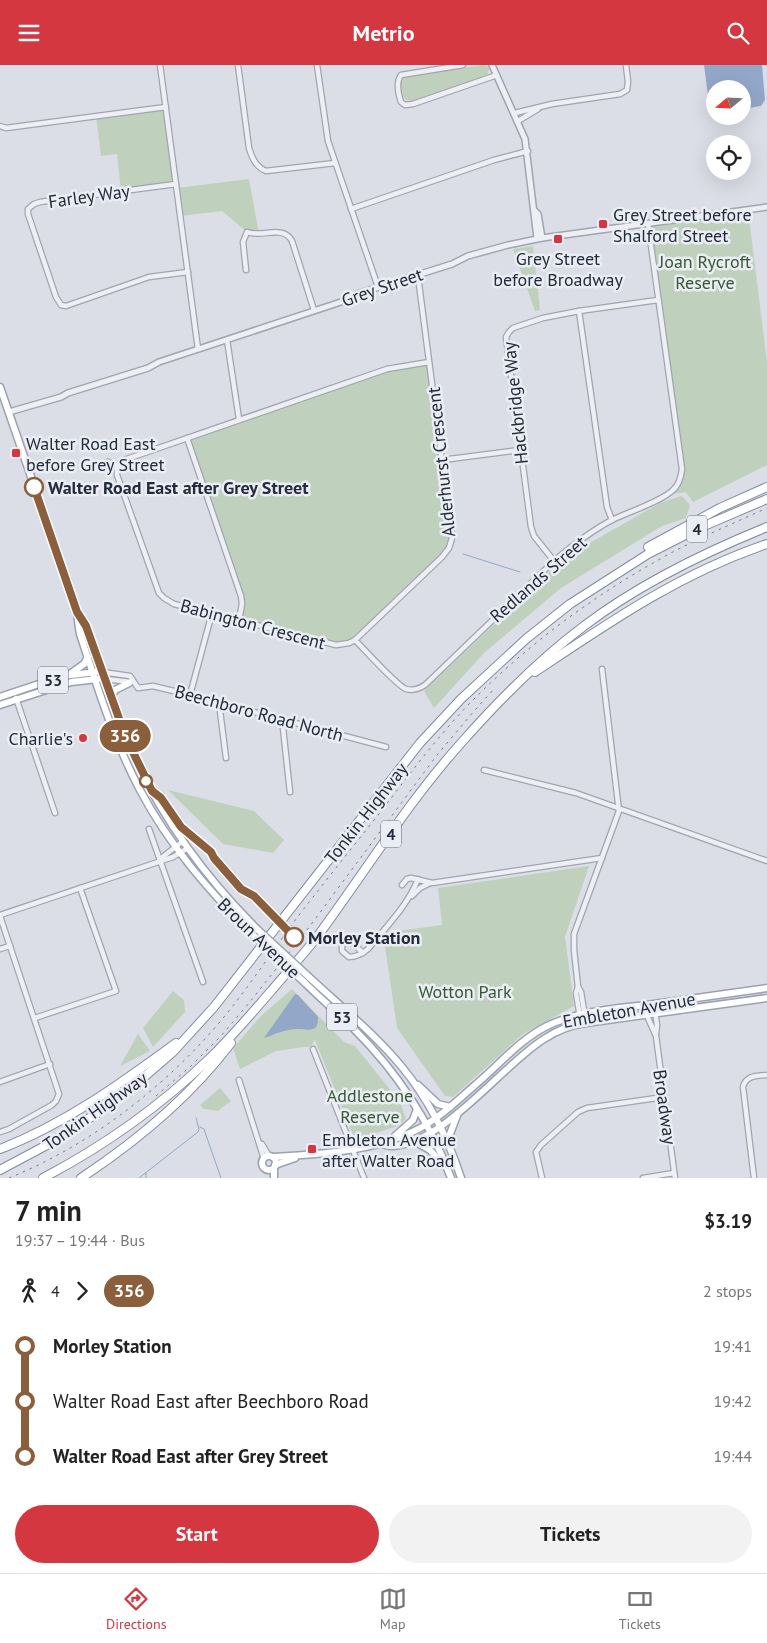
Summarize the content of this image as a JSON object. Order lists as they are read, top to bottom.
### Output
{
  "streets": {
    "highway": ["4", "Tonkin Highway"],
    "main road": [
      "53",
      "Beechboro Road North",
      "Broun Avenue",
      "Embleton Avenue"
    ],
    "street": [
      "Farley Way",
      "Grey Street",
      "Hackbridge Way",
      "Alderhurst Crescent",
      "Redlands Street",
      "Babington Crescent",
      "Broadway"
    ]
  },
  "crossings": [
    ["Grey Street", "Alderhurst Crescent"],
    ["Hackbridge Way", "Redlands Street"],
    ["Alderhurst Crescent", "Redlands Street"],
    ["Alderhurst Crescent", "Babington Crescent"],
    ["Redlands Street", "Babington Crescent"],
    ["53", "Beechboro Road North"],
    ["53", "Broun Avenue"],
    ["Beechboro Road North", "Broun Avenue"],
    ["Broun Avenue", "Embleton Avenue"],
    ["Embleton Avenue", "Broadway"]
  ],
  "parks": ["Joan Rycroft Reserve", "Wotton Park", "Addlestone Reserve"],
  "places": {
    "transit": [
      "Grey Street before Shalford Street",
      "Grey Street before Broadway",
      "Walter Road East before Grey Street",
      "Embleton Avenue after Walter Road"
    ],
    "other": ["Walter Road East after Grey Street", "Charlie's", "Morley Station"]
  },
  "lines": ["bus line 356"],
  "north": "left",
  "page": {
    "header": "Metrio",
    "on_map": "356",
    "heading": ["7 min", "19:37 – 19:44 · Bus", "$3.19"],
    "legs": ["4", "356", "2 stops"],
    "list": [
      {
        "name": "Morley Station",
        "value": "19:41"
      },
      {
        "name": "Walter Road East after Beechboro Road",
        "value": "19:42"
      },
      {
        "name": "Walter Road East after Grey Street",
        "value": "19:44"
      }
    ],
    "buttons": ["Start", "Tickets"],
    "tabs": ["Directions", "Map", "Tickets"]
  }
}
